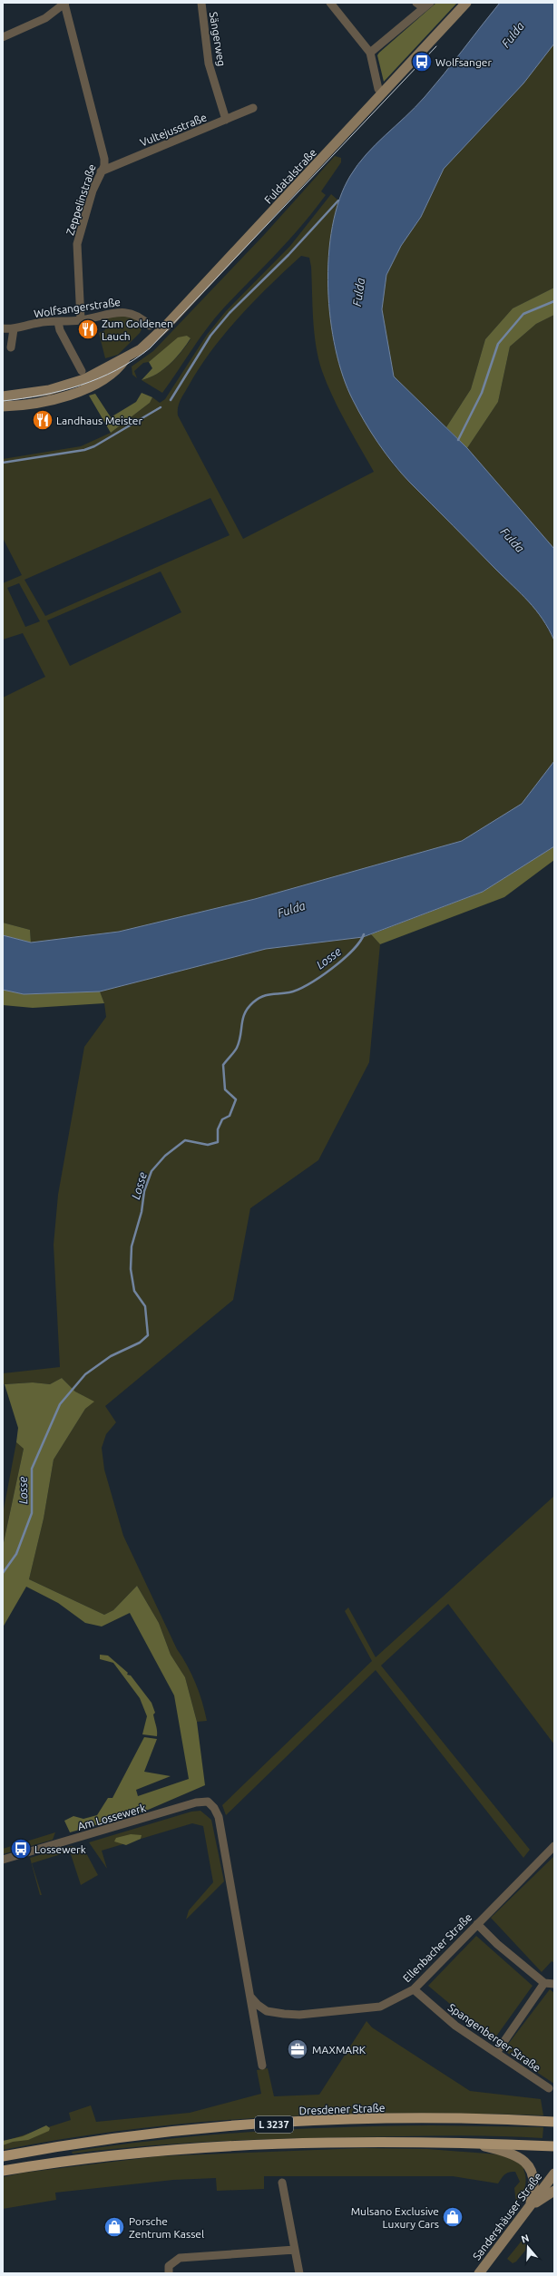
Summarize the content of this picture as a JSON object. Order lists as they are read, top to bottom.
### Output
{
  "streets": {
    "main road": [
      "Fuldatalstraße",
      "Dresdener Straße",
      "L 3237",
      "Sandershäuser Straße"
    ],
    "street": [
      "Sängerweg",
      "Vultejusstraße",
      "Zeppelinstraße",
      "Wolfsangerstraße",
      "Am Lossewerk",
      "Ellenbacher Straße",
      "Spangenberger Straße"
    ]
  },
  "crossings": [
    ["Sängerweg", "Vultejusstraße"],
    ["Vultejusstraße", "Zeppelinstraße"],
    ["Zeppelinstraße", "Wolfsangerstraße"],
    ["Am Lossewerk", "Ellenbacher Straße"],
    ["Ellenbacher Straße", "Spangenberger Straße"]
  ],
  "water": ["Fulda", "Losse"],
  "places": {
    "bus stop": ["Wolfsanger", "Lossewerk"],
    "restaurant": ["Zum Goldenen Lauch", "Landhaus Meister"],
    "office": ["MAXMARK"],
    "shop": ["Mulsano Exclusive Luxury Cars", "Porsche Zentrum Kassel"]
  },
  "north": "top"
}
